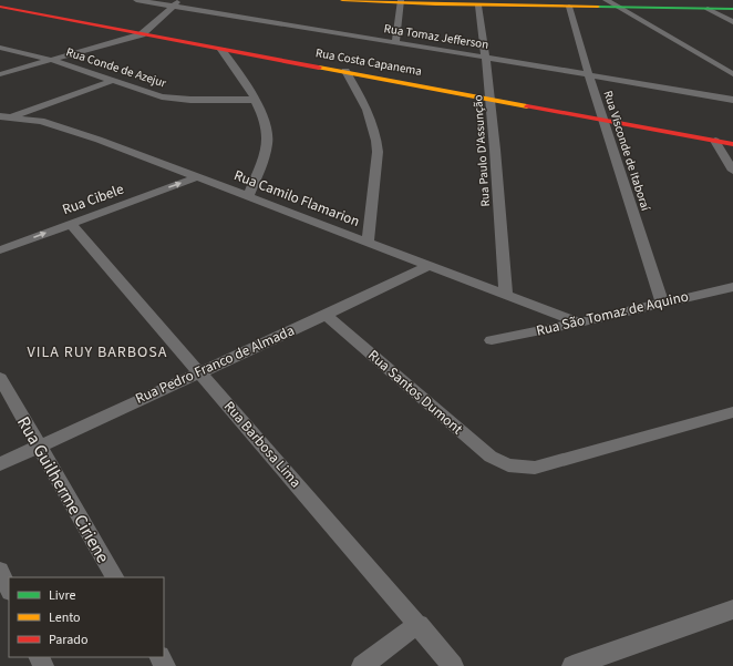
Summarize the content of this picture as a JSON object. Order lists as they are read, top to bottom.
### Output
{
  "streets": {
    "main road": ["Rua Costa Capanema"],
    "street": [
      "Rua Tomaz Jefferson",
      "Rua Conde de Azejur",
      "Rua Paulo D'Assunção",
      "Rua Visconde de Itaboraí",
      "Rua Camilo Flamarion",
      "Rua Cibele",
      "Rua São Tomaz de Aquino",
      "Rua Pedro Franco de Almada",
      "Rua Santos Dumont",
      "Rua Barbosa Lima",
      "Rua Guilherme Ciriene"
    ]
  },
  "crossings": [
    ["Rua Tomaz Jefferson", "Rua Paulo D'Assunção"],
    ["Rua Tomaz Jefferson", "Rua Visconde de Itaboraí"],
    ["Rua Costa Capanema", "Rua Paulo D'Assunção"],
    ["Rua Costa Capanema", "Rua Visconde de Itaboraí"],
    ["Rua Paulo D'Assunção", "Rua Camilo Flamarion"],
    ["Rua Visconde de Itaboraí", "Rua São Tomaz de Aquino"],
    ["Rua Camilo Flamarion", "Rua Cibele"],
    ["Rua Camilo Flamarion", "Rua São Tomaz de Aquino"],
    ["Rua Camilo Flamarion", "Rua Pedro Franco de Almada"],
    ["Rua Cibele", "Rua Barbosa Lima"],
    ["Rua Pedro Franco de Almada", "Rua Santos Dumont"],
    ["Rua Pedro Franco de Almada", "Rua Barbosa Lima"],
    ["Rua Pedro Franco de Almada", "Rua Guilherme Ciriene"]
  ],
  "districts": ["VILA RUY BARBOSA"],
  "legend": ["Livre", "Lento", "Parado"]
}
